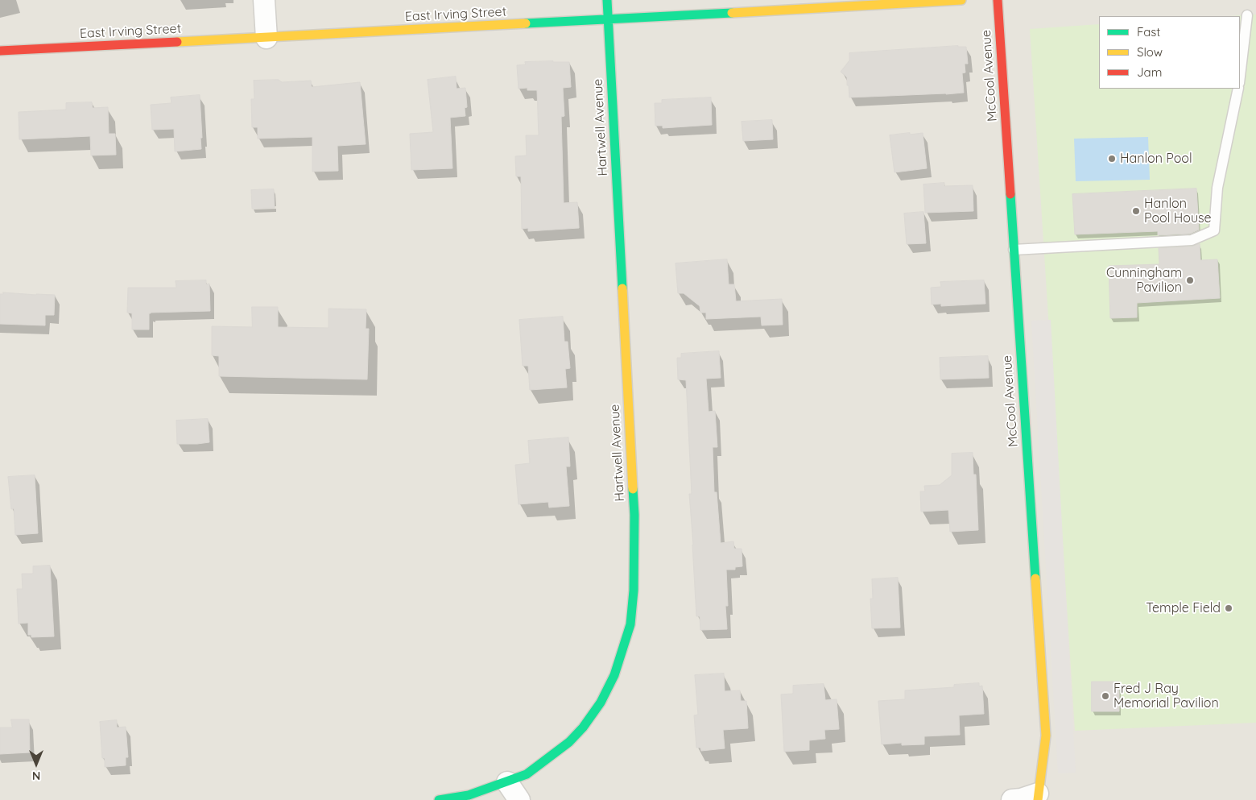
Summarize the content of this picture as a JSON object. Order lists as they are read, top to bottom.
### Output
{
  "streets": {
    "street": ["East Irving Street", "McCool Avenue", "Hartwell Avenue"]
  },
  "crossings": [
    ["East Irving Street", "Hartwell Avenue"]
  ],
  "places": [
    "Hanlon Pool",
    "Hanlon Pool House",
    "Cunningham Pavilion",
    "Temple Field",
    "Fred J Ray Memorial Pavilion"
  ],
  "legend": ["Fast", "Slow", "Jam"],
  "north": "bottom"
}
